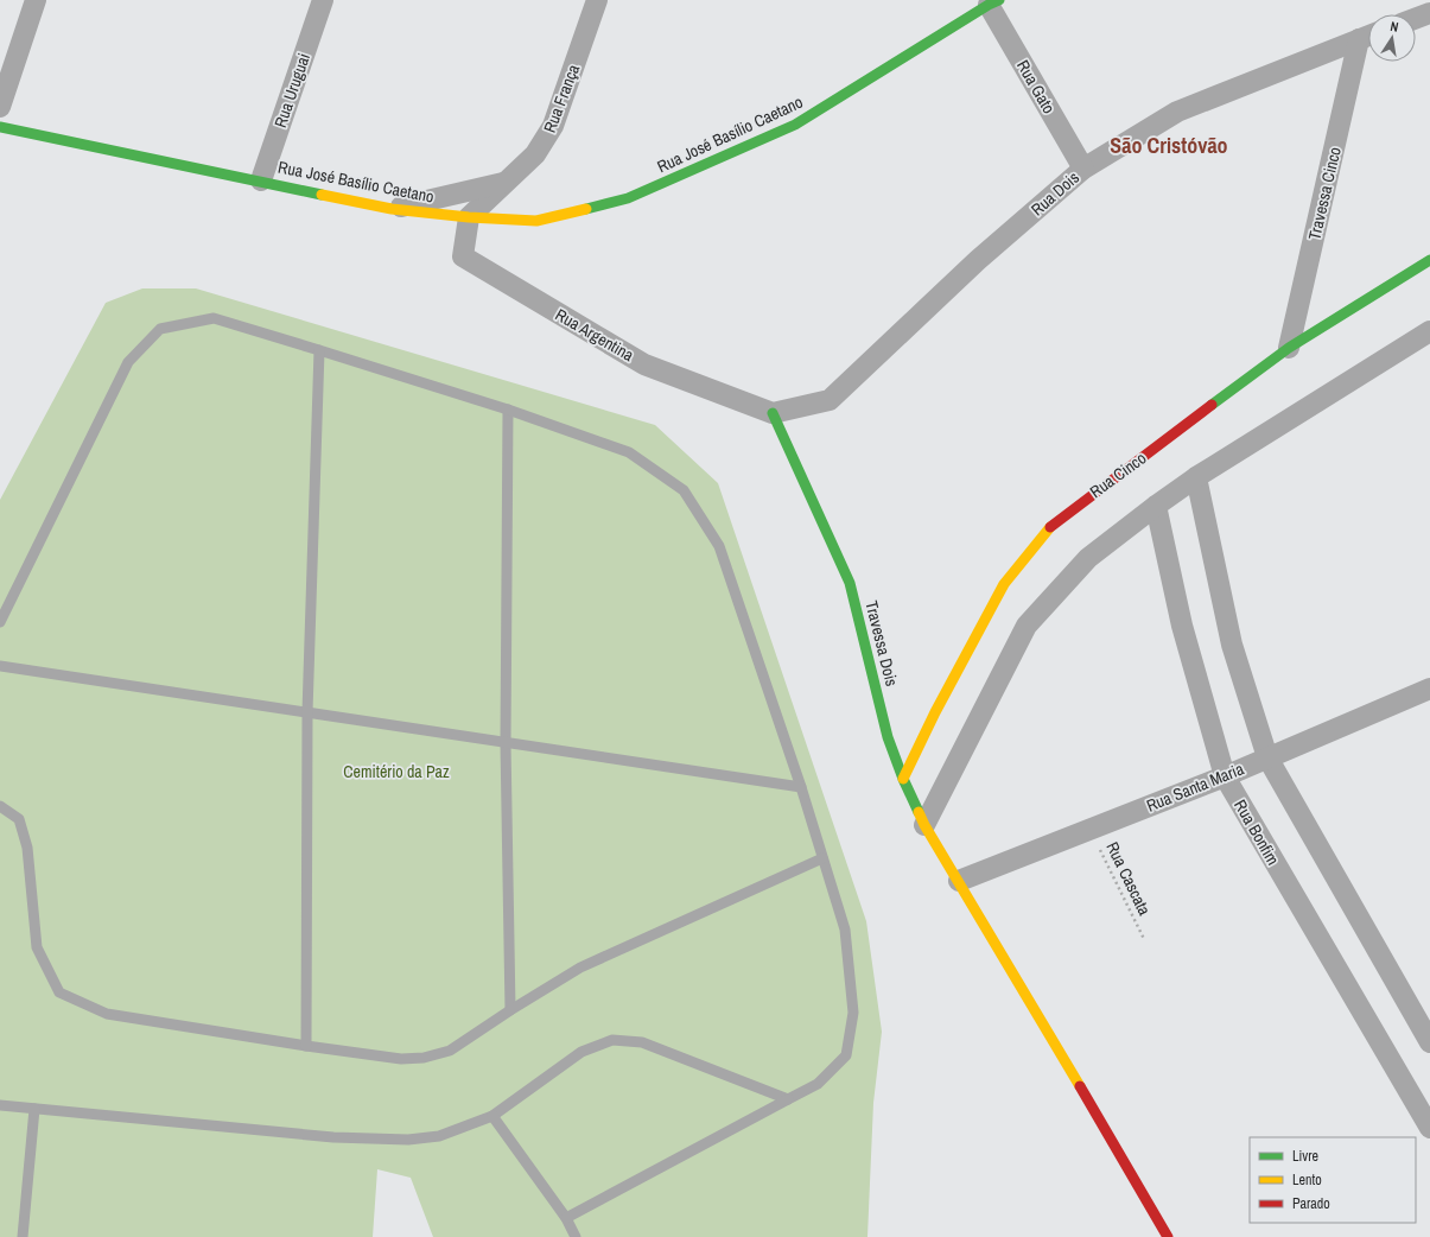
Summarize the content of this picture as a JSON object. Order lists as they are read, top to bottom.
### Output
{
  "streets": {
    "street": [
      "Rua Gato",
      "Rua Uruguai",
      "Rua França",
      "Rua José Basílio Caetano",
      "Rua Dois",
      "Travessa Cinco",
      "Rua Argentina",
      "Rua Cinco",
      "Travessa Dois",
      "Rua Santa Maria",
      "Rua Bonfim"
    ],
    "path": ["Rua Cascata"]
  },
  "crossings": [
    ["Rua Gato", "Rua José Basílio Caetano"],
    ["Rua Gato", "Rua Dois"],
    ["Rua Uruguai", "Rua José Basílio Caetano"],
    ["Rua França", "Rua José Basílio Caetano"],
    ["Rua França", "Rua Argentina"],
    ["Rua José Basílio Caetano", "Rua Argentina"],
    ["Rua Dois", "Travessa Cinco"],
    ["Rua Dois", "Rua Argentina"],
    ["Rua Dois", "Travessa Dois"],
    ["Travessa Cinco", "Rua Cinco"],
    ["Rua Argentina", "Travessa Dois"],
    ["Rua Cinco", "Travessa Dois"],
    ["Travessa Dois", "Rua Santa Maria"],
    ["Rua Santa Maria", "Rua Bonfim"],
    ["Rua Santa Maria", "Rua Cascata"]
  ],
  "districts": ["São Cristóvão"],
  "parks": ["Cemitério da Paz"],
  "legend": ["Livre", "Lento", "Parado"],
  "north": "top"
}
